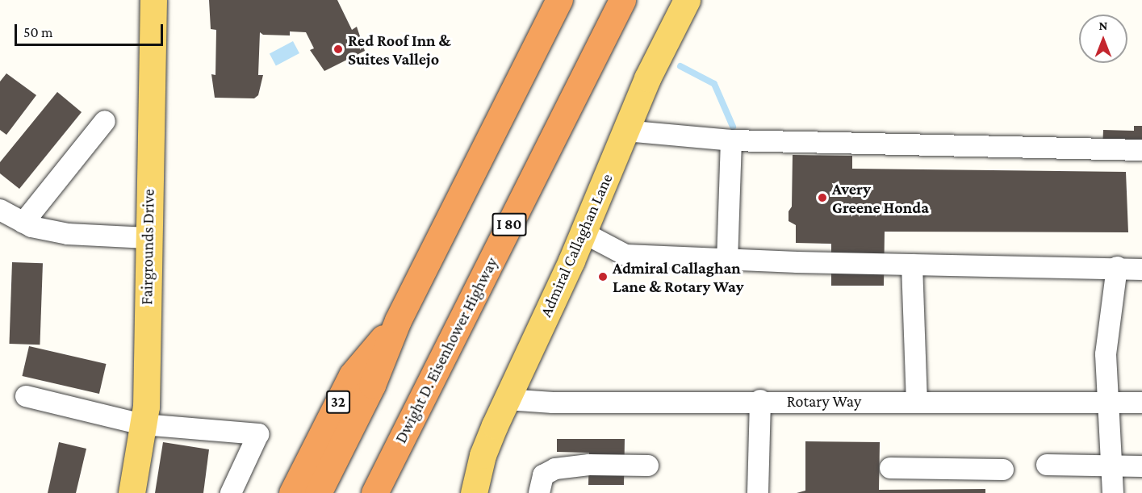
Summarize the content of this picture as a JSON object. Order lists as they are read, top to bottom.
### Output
{
  "streets": {
    "highway": ["I 80", "Dwight D. Eisenhower Highway", "32"],
    "main road": ["Admiral Callaghan Lane", "Fairgrounds Drive"],
    "street": ["Rotary Way"]
  },
  "crossings": [
    ["Admiral Callaghan Lane", "Rotary Way"]
  ],
  "places": ["Red Roof Inn & Suites Vallejo", "Avery Greene Honda", "Admiral Callaghan Lane & Rotary Way"],
  "scale_bar": "50 m",
  "north": "top"
}
